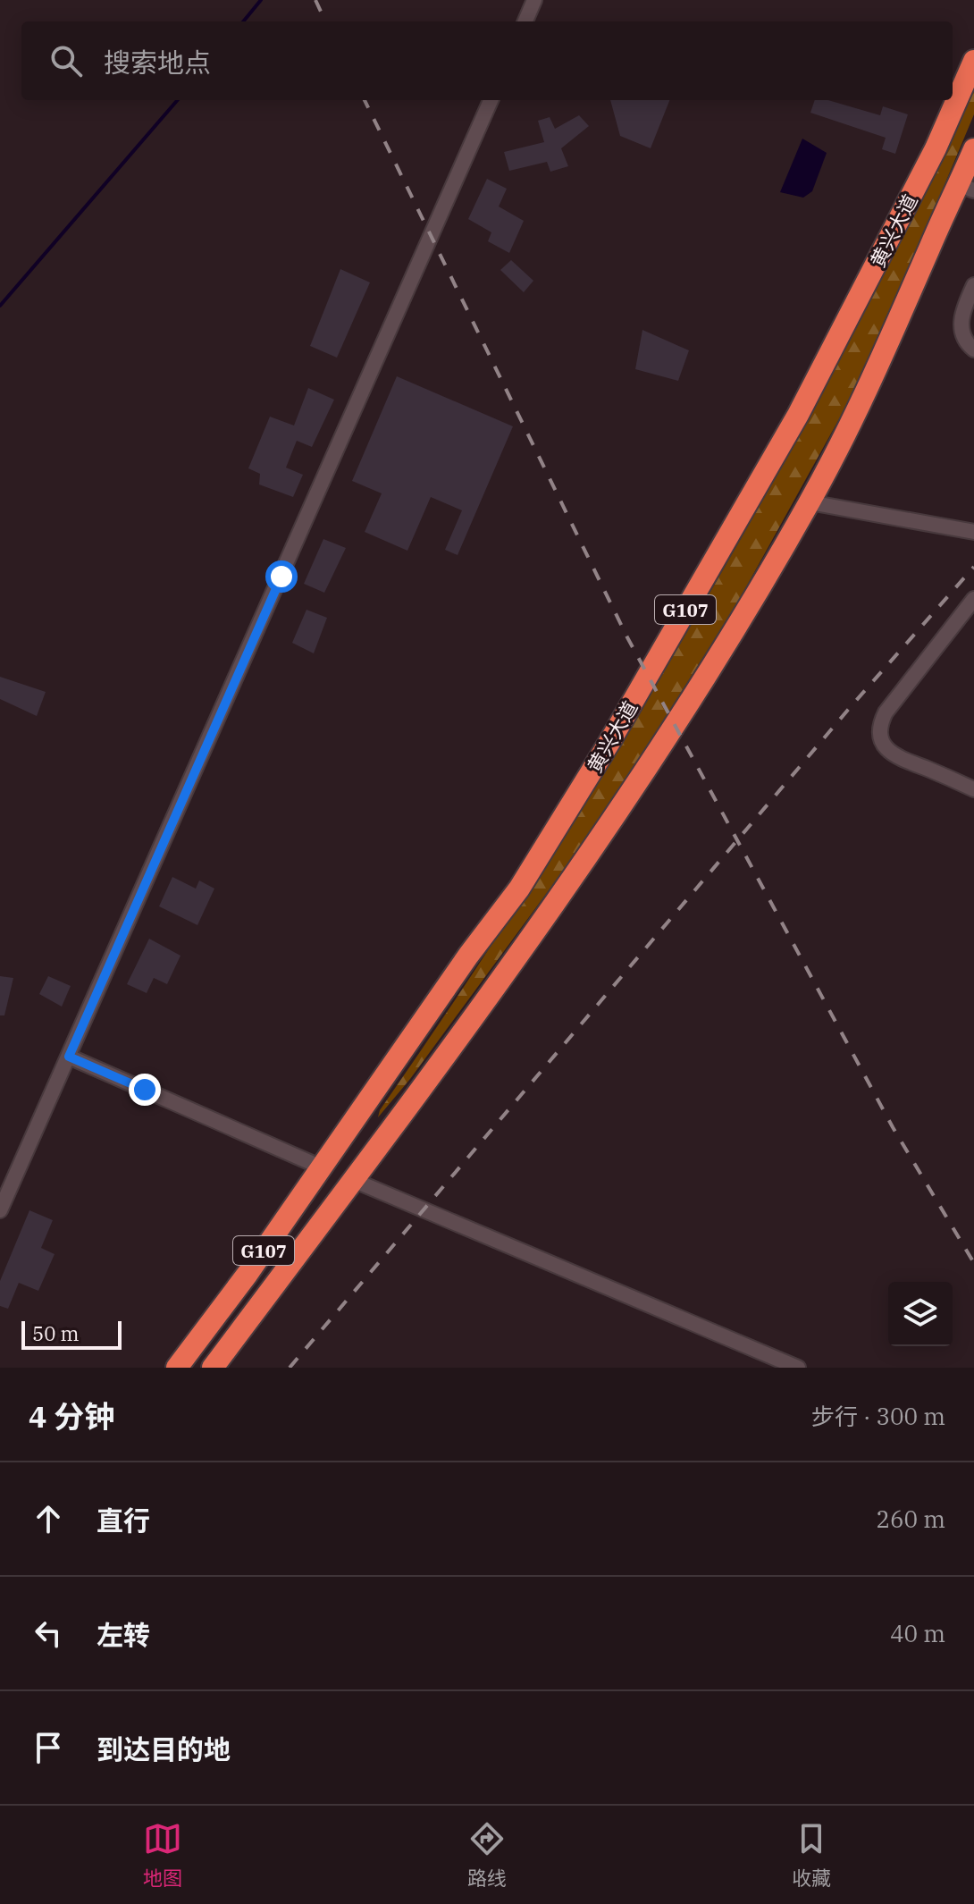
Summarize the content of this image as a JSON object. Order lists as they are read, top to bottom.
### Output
{
  "streets": {
    "highway": ["黄兴大道", "G107"]
  },
  "scale_bar": "50 m",
  "page": {
    "search": "搜索地点",
    "scale": "50 m",
    "heading": ["4 分钟", "步行 · 300 m"],
    "list": [
      ["直行", "260 m"],
      ["左转", "40 m"],
      "到达目的地"
    ],
    "nav": ["地图", "路线", "收藏"]
  }
}
